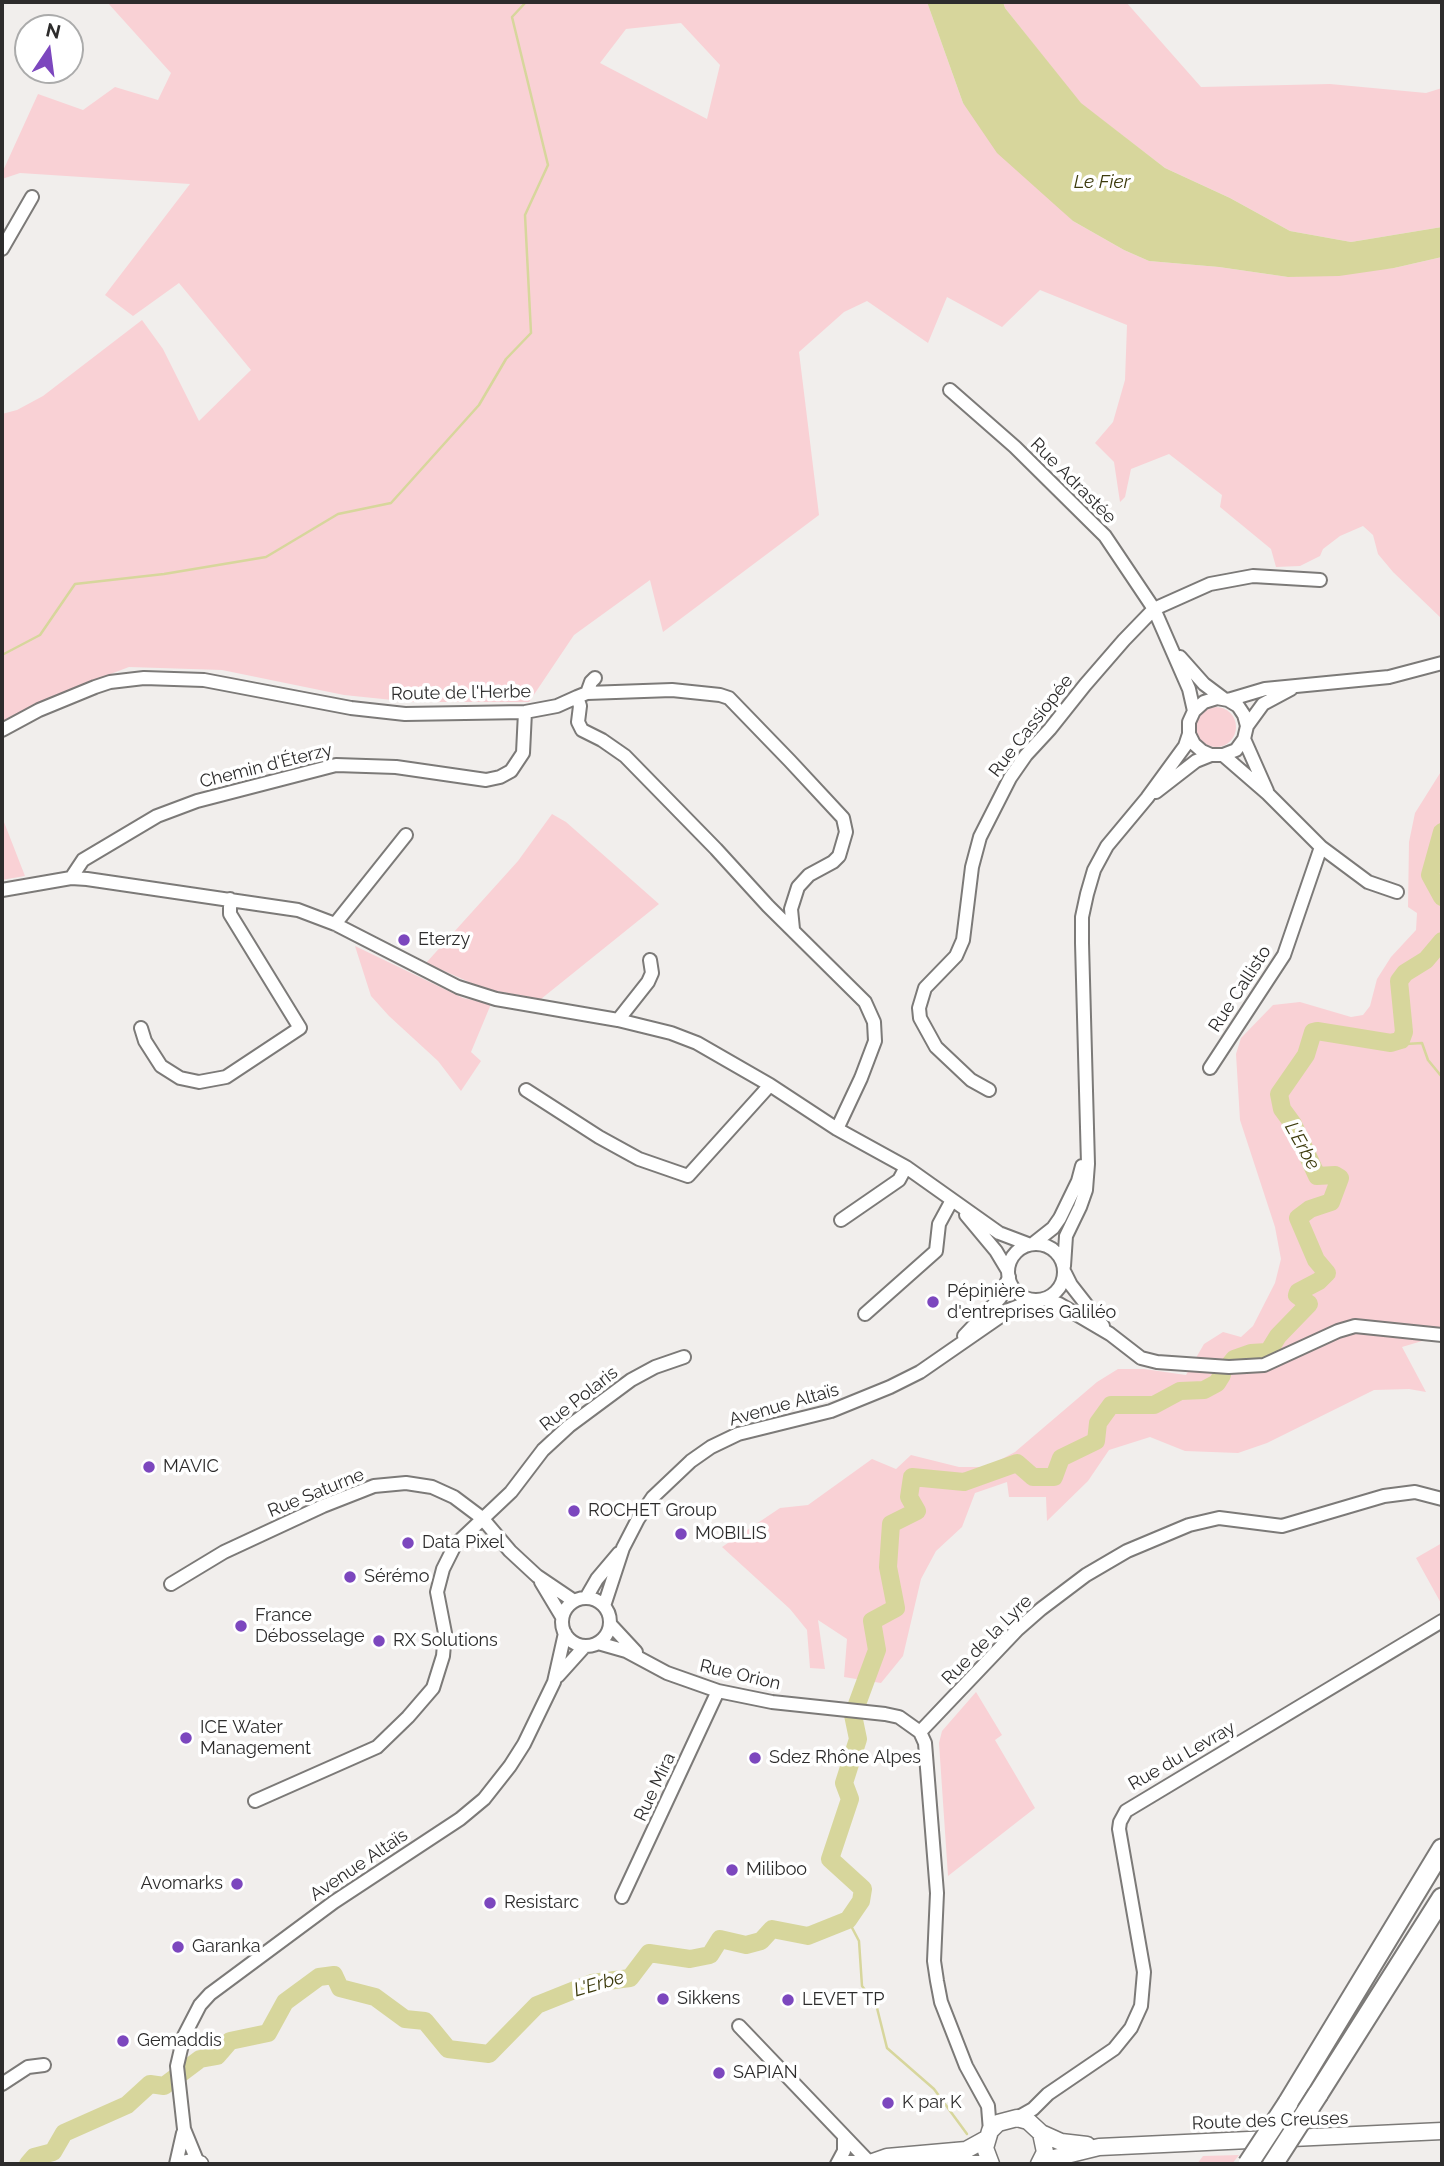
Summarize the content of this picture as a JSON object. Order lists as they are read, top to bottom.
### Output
{
  "streets": {
    "main road": ["Route des Creuses"],
    "street": [
      "Rue Adrastée",
      "Route de l'Herbe",
      "Rue Cassiopée",
      "Chemin d'Éterzy",
      "Rue Callisto",
      "Rue Polaris",
      "Avenue Altaïs",
      "Rue Saturne",
      "Rue de la Lyre",
      "Rue Orion",
      "Rue du Levray",
      "Rue Mira"
    ]
  },
  "crossings": [
    ["Rue Adrastée", "Rue Cassiopée"],
    ["Route de l'Herbe", "Chemin d'Éterzy"],
    ["Rue Polaris", "Rue Saturne"],
    ["Avenue Altaïs", "Rue Saturne"],
    ["Avenue Altaïs", "Rue Orion"],
    ["Rue Saturne", "Rue Orion"],
    ["Rue de la Lyre", "Rue Orion"],
    ["Rue Orion", "Rue Mira"],
    ["Rue du Levray", "Route des Creuses"]
  ],
  "water": ["Le Fier", "L'Erbe"],
  "places": [
    "Eterzy",
    "Pépinière d'entreprises Galiléo",
    "MAVIC",
    "ROCHET Group",
    "MOBILIS",
    "Data Pixel",
    "Sérémo",
    "France Débosselage",
    "RX Solutions",
    "ICE Water Management",
    "Sdez Rhône Alpes",
    "Miliboo",
    "Avomarks",
    "Resistarc",
    "Garanka",
    "Sikkens",
    "LEVET TP",
    "Gemaddis",
    "SAPIAN",
    "K par K"
  ],
  "north": "top"
}
